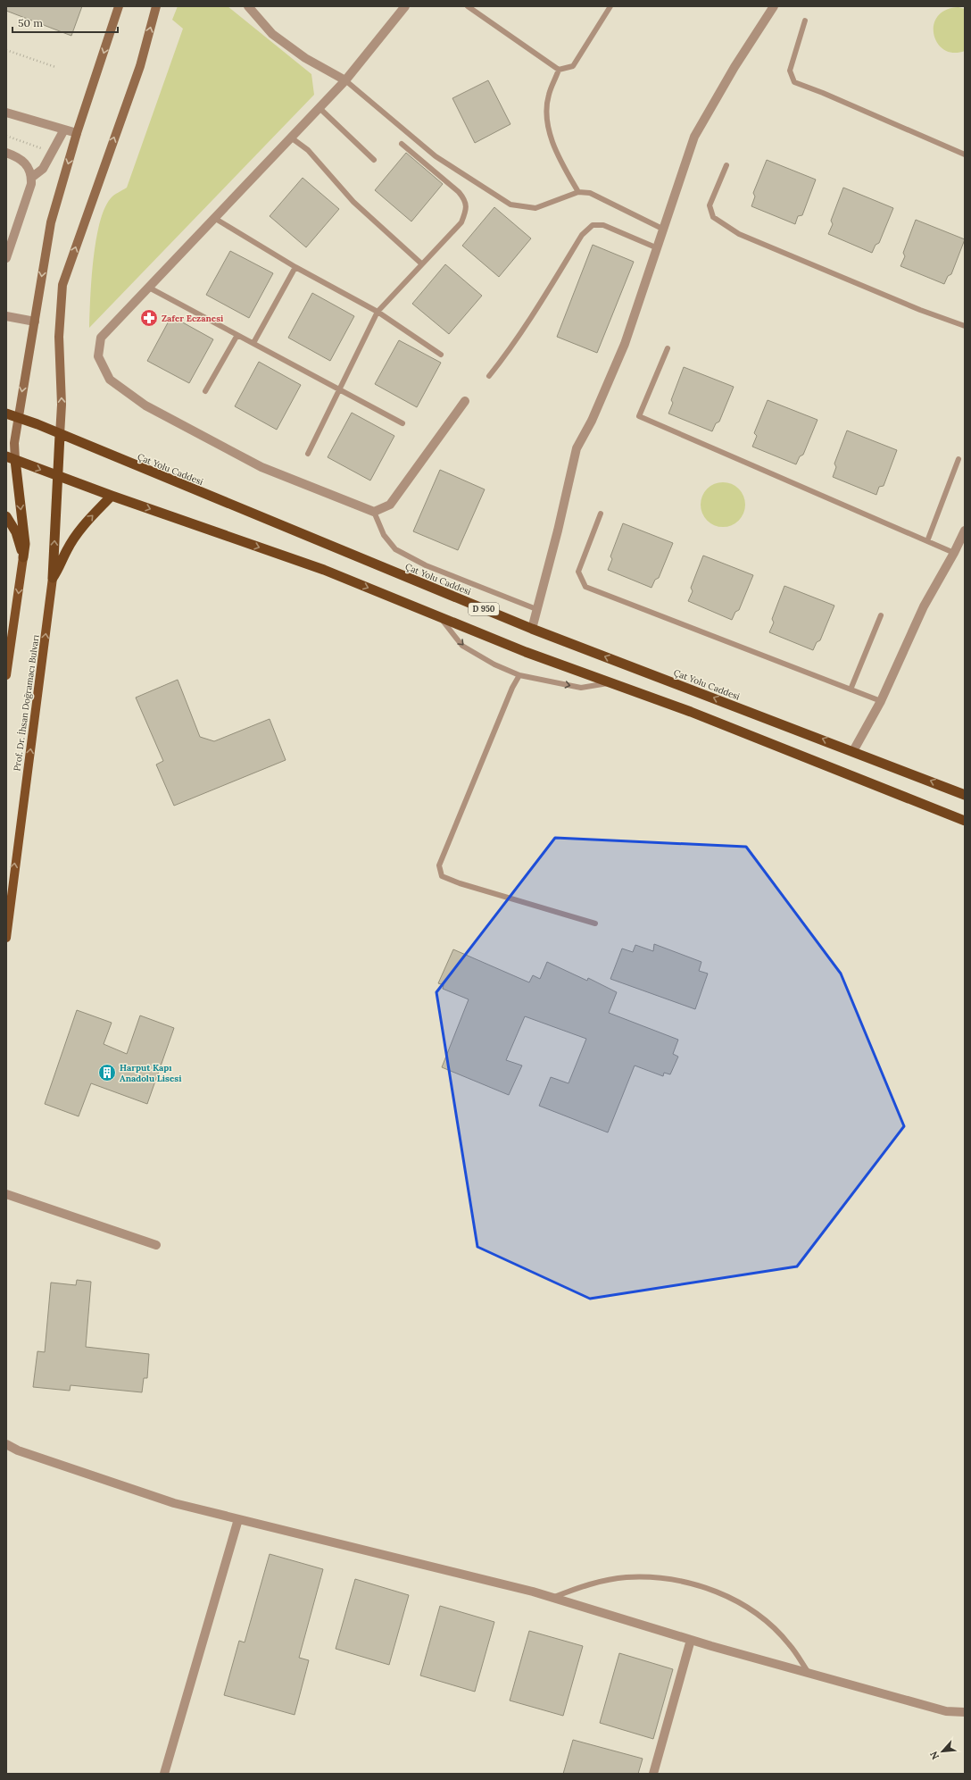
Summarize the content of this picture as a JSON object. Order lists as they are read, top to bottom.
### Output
{
  "streets": {
    "highway": ["Çat Yolu Caddesi", "D 950"],
    "main road": ["Prof. Dr. İhsan Doğramacı Bulvarı"]
  },
  "one_way": ["Prof. Dr. İhsan Doğramacı Bulvarı"],
  "places": {
    "pharmacy": ["Zafer Eczanesi"],
    "building": ["Harput Kapı Anadolu Lisesi"]
  },
  "scale_bar": "50 m",
  "north": "bottom left"
}
